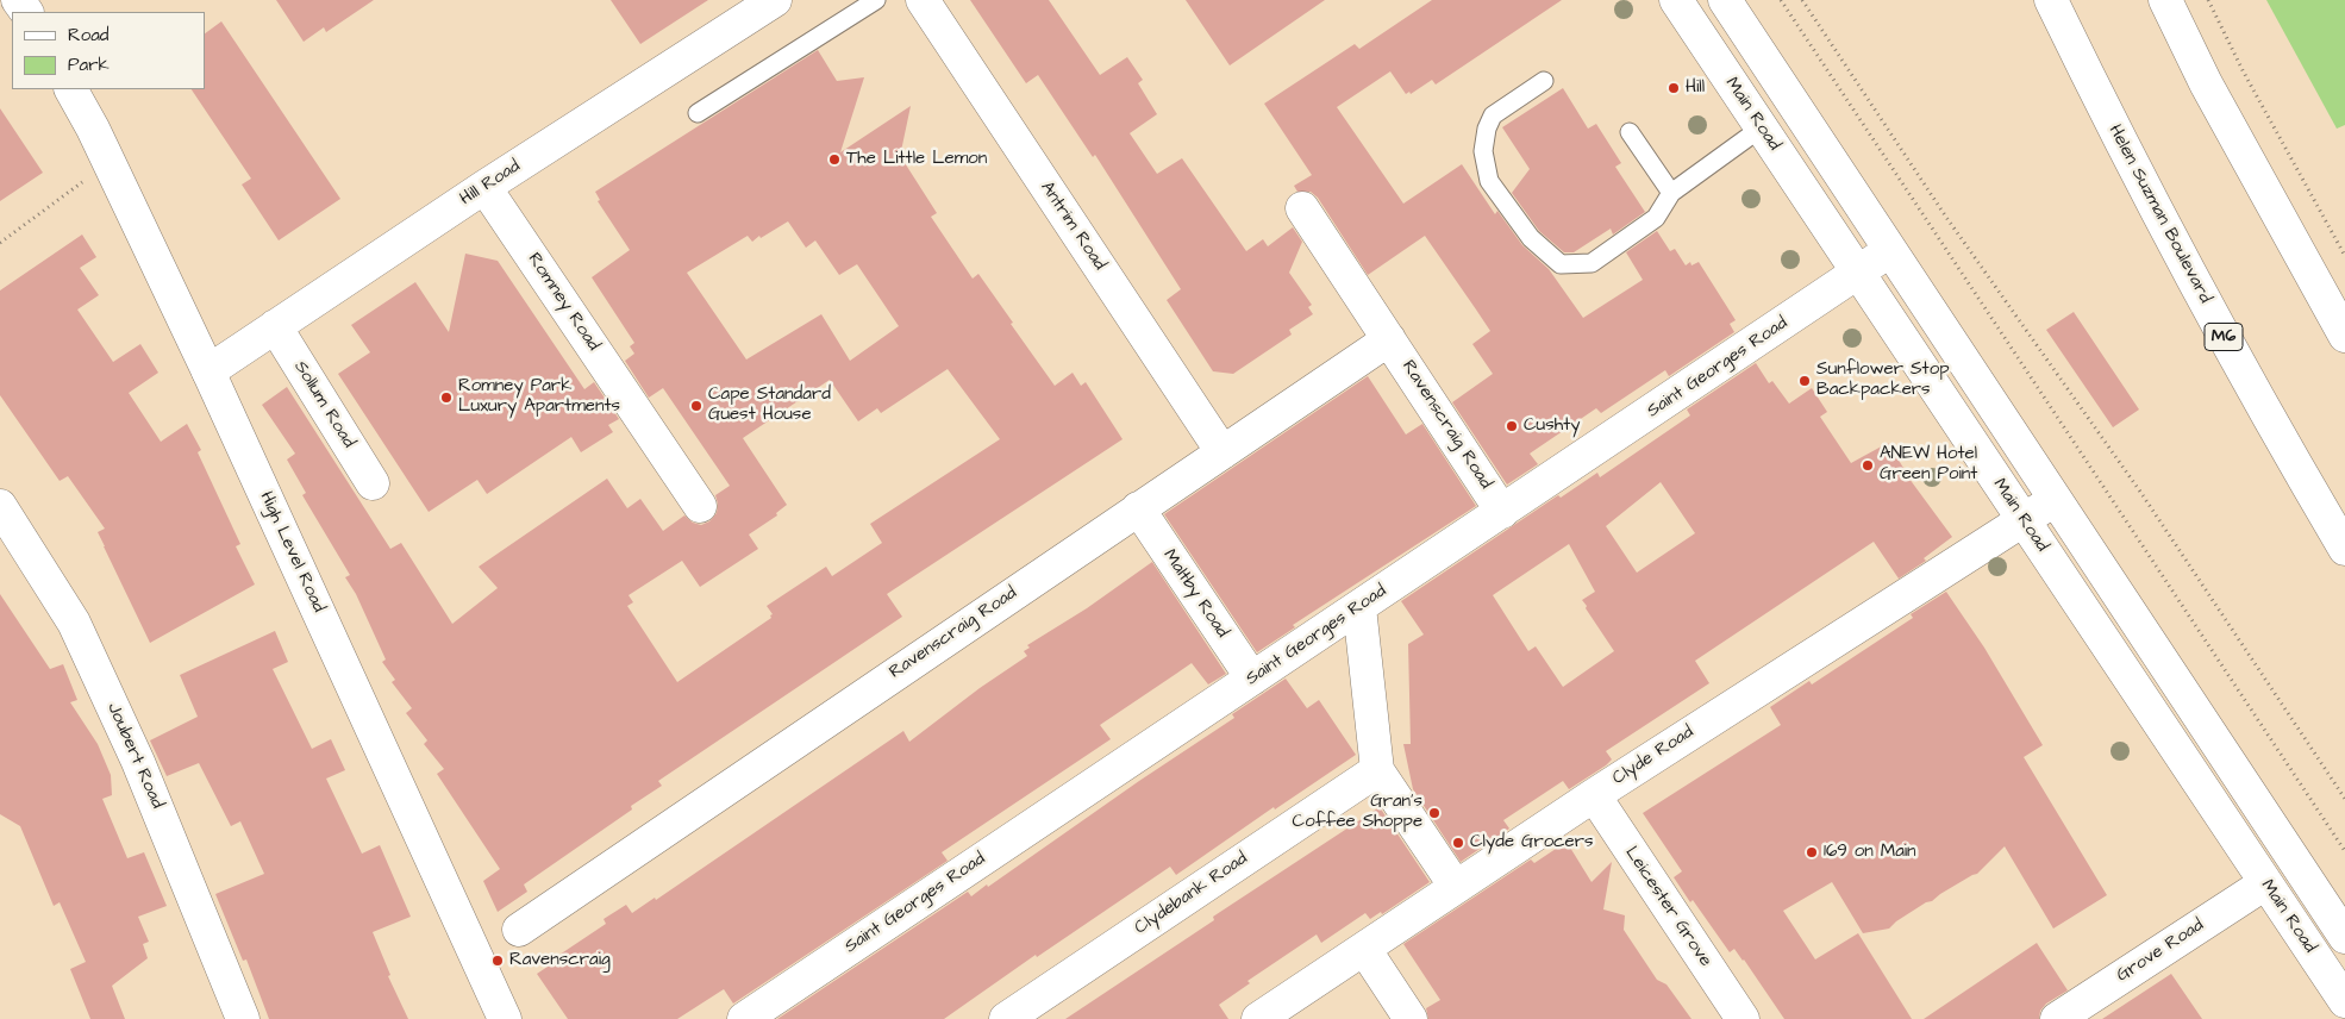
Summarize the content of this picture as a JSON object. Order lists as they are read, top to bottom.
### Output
{
  "streets": {
    "street": [
      "Main Road",
      "Hill Road",
      "Helen Suzman Boulevard",
      "Antrim Road",
      "Romney Road",
      "M6",
      "Saint Georges Road",
      "Sollum Road",
      "Ravenscraig Road",
      "High Level Road",
      "Maltby Road",
      "Joubert Road",
      "Clyde Road",
      "Clydebank Road",
      "Leicester Grove",
      "Grove Road"
    ]
  },
  "crossings": [
    ["Main Road", "Saint Georges Road"],
    ["Main Road", "Clyde Road"],
    ["Main Road", "Grove Road"],
    ["Hill Road", "Romney Road"],
    ["Hill Road", "Sollum Road"],
    ["Hill Road", "High Level Road"],
    ["Antrim Road", "Ravenscraig Road"],
    ["Saint Georges Road", "Ravenscraig Road"],
    ["Saint Georges Road", "Maltby Road"],
    ["Ravenscraig Road", "Maltby Road"],
    ["Clyde Road", "Leicester Grove"]
  ],
  "places": [
    "Hill",
    "The Little Lemon",
    "Sunflower Stop Backpackers",
    "Romney Park Luxury Apartments",
    "Cape Standard Guest House",
    "Cushty",
    "ANEW Hotel Green Point",
    "Gran's Coffee Shoppe",
    "Clyde Grocers",
    "169 on Main",
    "Ravenscraig"
  ],
  "legend": ["Road", "Park"]
}
